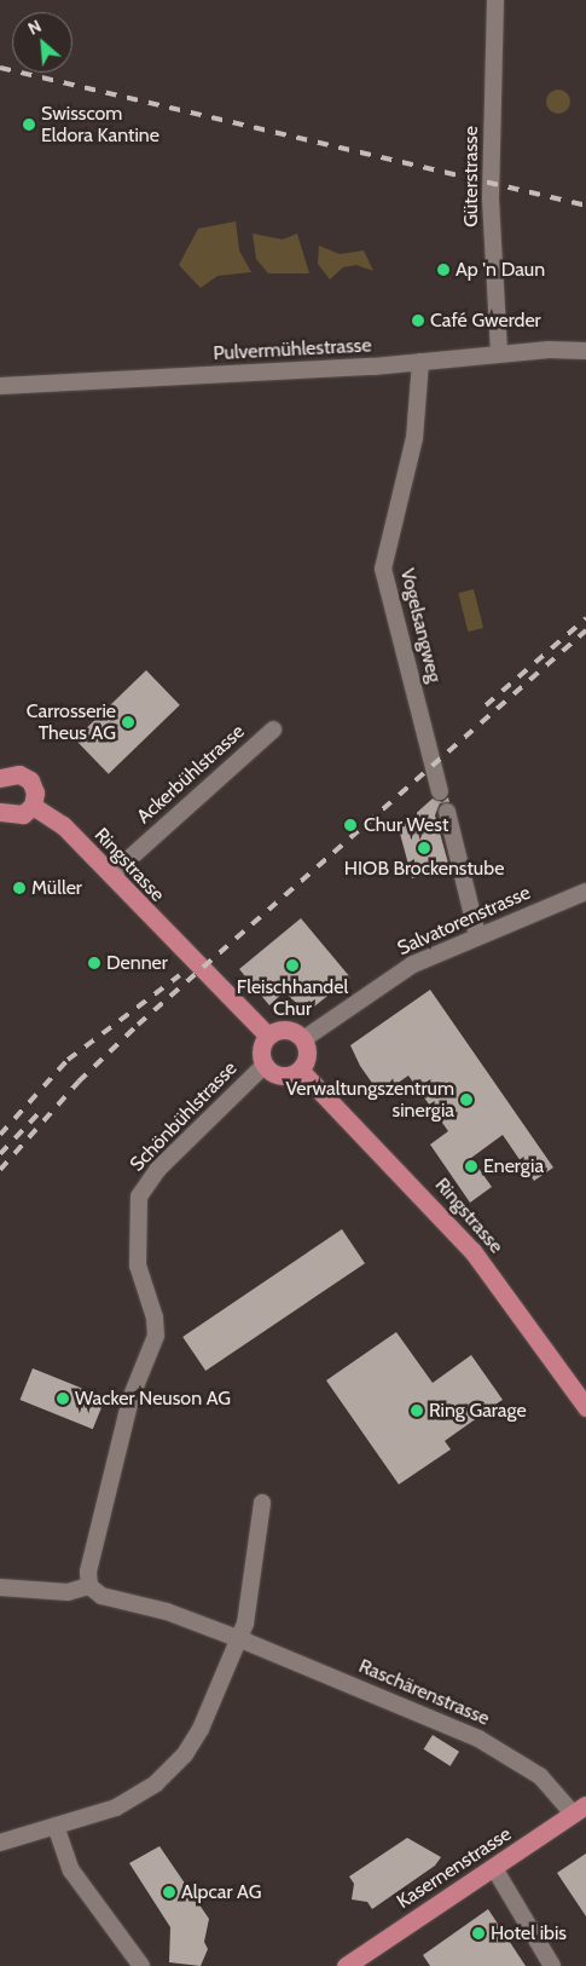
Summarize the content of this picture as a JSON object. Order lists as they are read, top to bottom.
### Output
{
  "streets": {
    "main road": ["Ringstrasse", "Kasernenstrasse"],
    "street": [
      "Güterstrasse",
      "Pulvermühlestrasse",
      "Vogelsangweg",
      "Ackerbühlstrasse",
      "Salvatorenstrasse",
      "Schönbühlstrasse",
      "Raschärenstrasse"
    ]
  },
  "crossings": [
    ["Güterstrasse", "Pulvermühlestrasse"],
    ["Pulvermühlestrasse", "Vogelsangweg"],
    ["Ackerbühlstrasse", "Ringstrasse"],
    ["Ringstrasse", "Salvatorenstrasse"],
    ["Ringstrasse", "Schönbühlstrasse"],
    ["Salvatorenstrasse", "Schönbühlstrasse"],
    ["Schönbühlstrasse", "Raschärenstrasse"],
    ["Raschärenstrasse", "Kasernenstrasse"]
  ],
  "places": [
    "Swisscom Eldora Kantine",
    "Ap 'n Daun",
    "Café Gwerder",
    "Carrosserie Theus AG",
    "Chur West",
    "HIOB Brockenstube",
    "Müller",
    "Denner",
    "Fleischhandel Chur",
    "Verwaltungszentrum sinergia",
    "Energia",
    "Wacker Neuson AG",
    "Ring Garage",
    "Alpcar AG",
    "Hotel ibis"
  ],
  "north": "top left"
}
